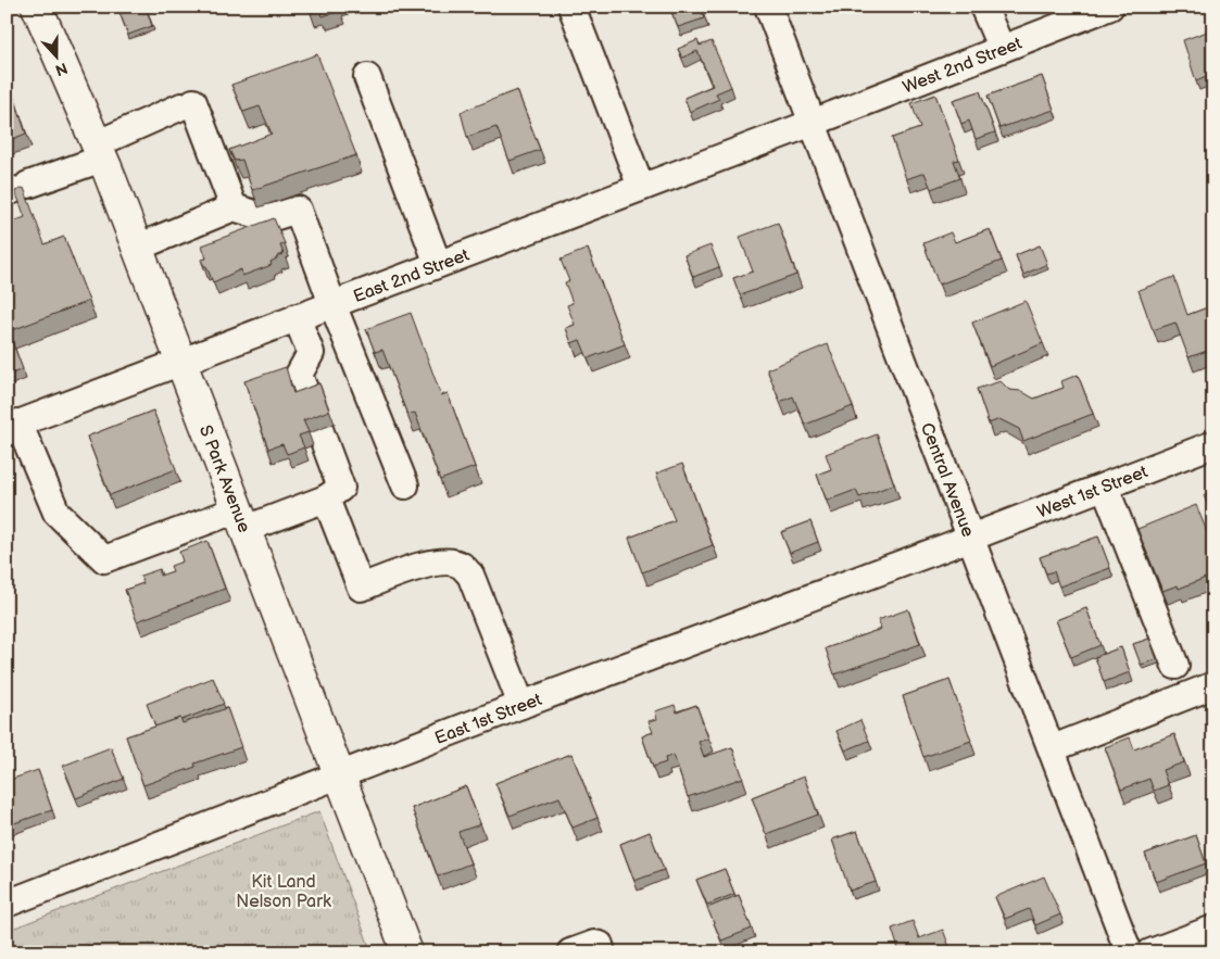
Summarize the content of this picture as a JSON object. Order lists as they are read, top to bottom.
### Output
{
  "streets": {
    "main road": ["S Park Avenue"],
    "street": [
      "West 2nd Street",
      "East 2nd Street",
      "Central Avenue",
      "West 1st Street",
      "East 1st Street"
    ]
  },
  "crossings": [
    ["West 2nd Street", "East 2nd Street"],
    ["West 2nd Street", "Central Avenue"],
    ["East 2nd Street", "S Park Avenue"],
    ["East 2nd Street", "Central Avenue"],
    ["S Park Avenue", "East 1st Street"],
    ["Central Avenue", "West 1st Street"],
    ["Central Avenue", "East 1st Street"],
    ["West 1st Street", "East 1st Street"]
  ],
  "parks": ["Kit Land Nelson Park"],
  "north": "bottom"
}
